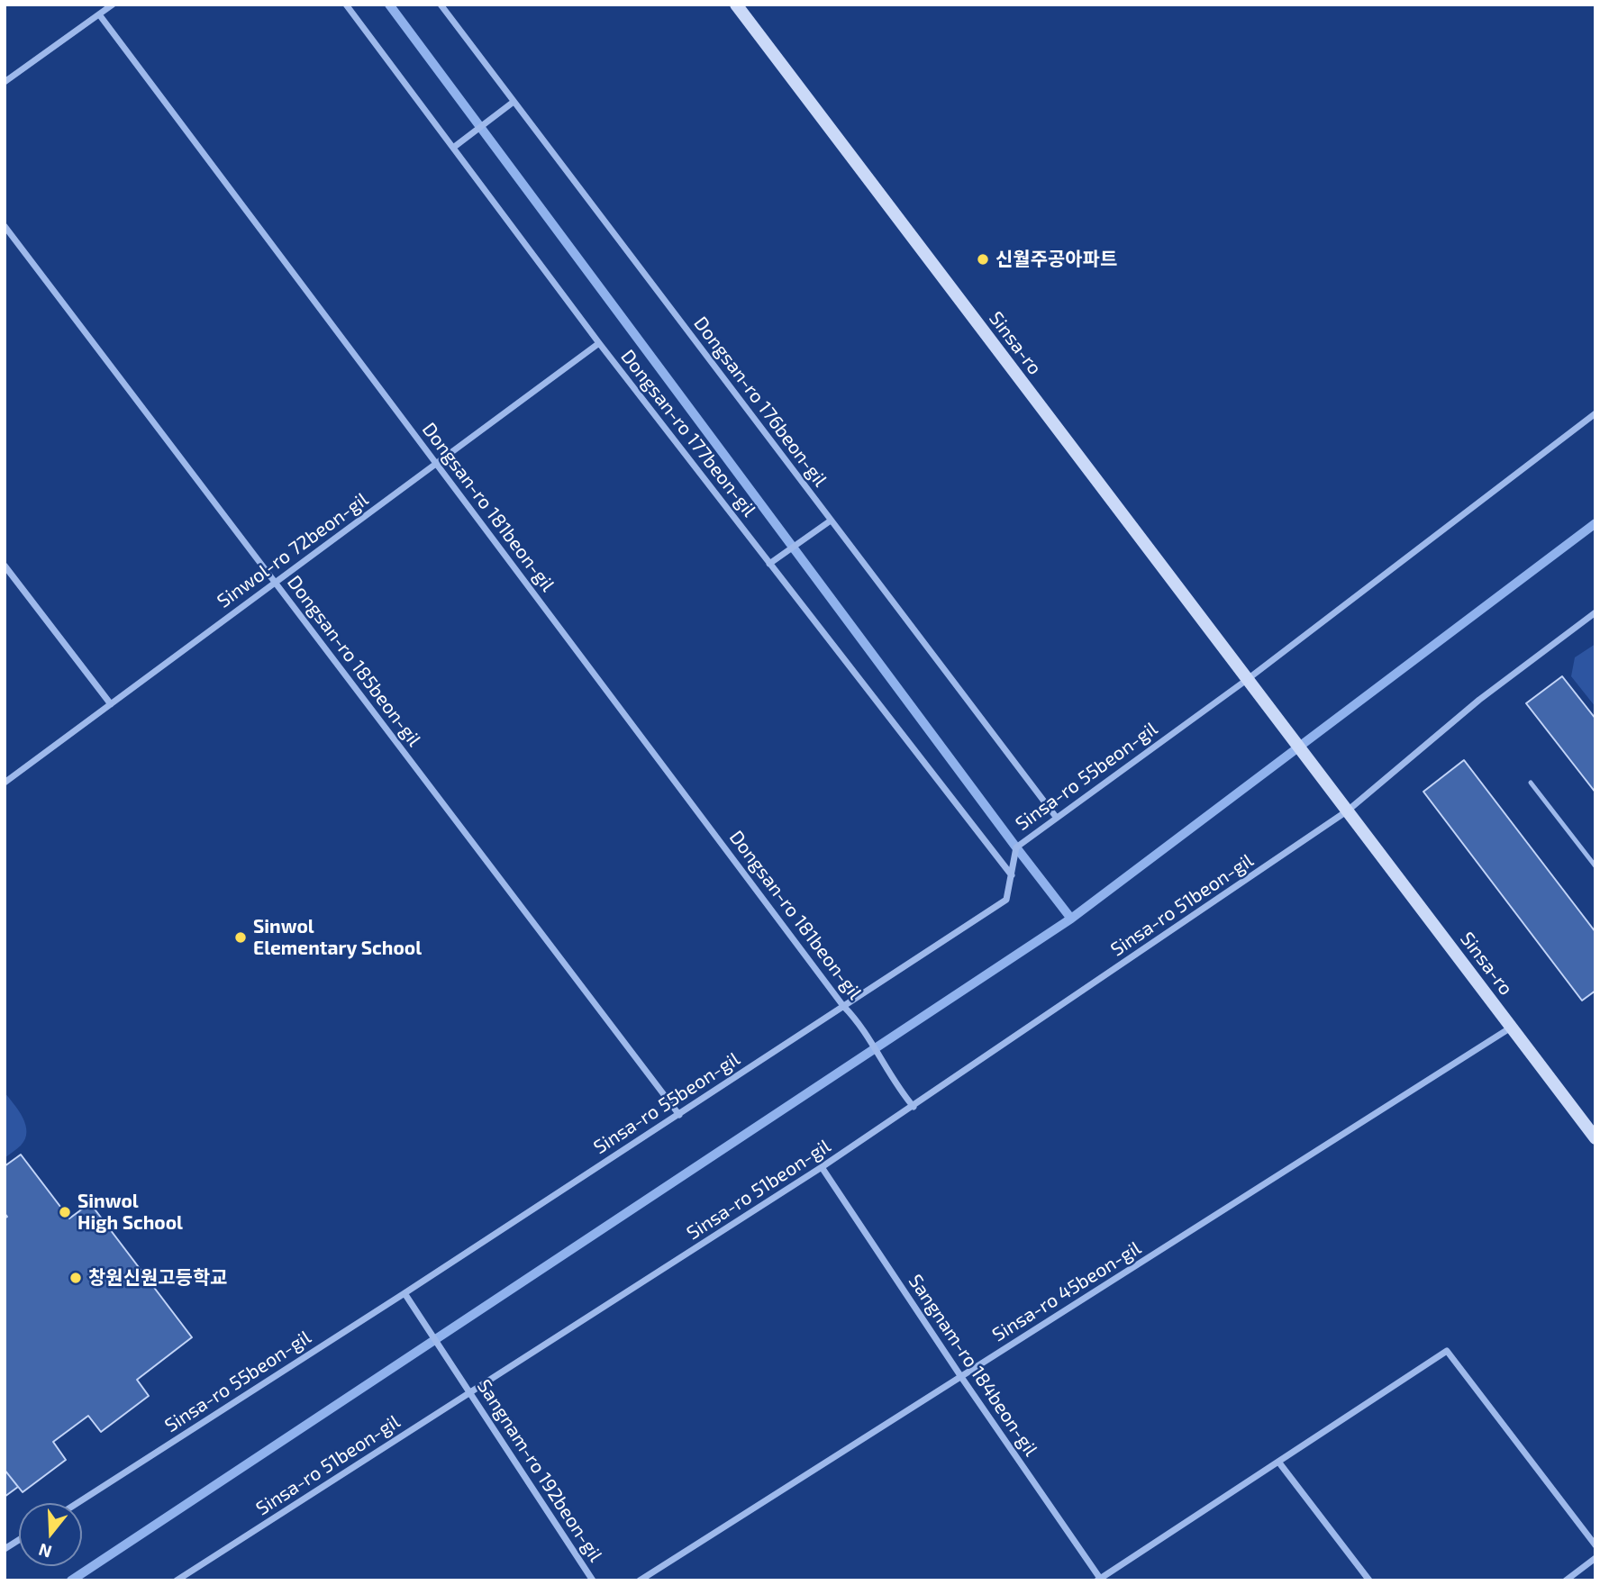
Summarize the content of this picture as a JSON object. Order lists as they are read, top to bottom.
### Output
{
  "streets": {
    "main road": ["Sinsa-ro"],
    "street": [
      "Dongsan-ro 176beon-gil",
      "Dongsan-ro 177beon-gil",
      "Dongsan-ro 181beon-gil",
      "Sinwol-ro 72beon-gil",
      "Dongsan-ro 185beon-gil",
      "Sinsa-ro 55beon-gil",
      "Sinsa-ro 51beon-gil",
      "Sinsa-ro 45beon-gil",
      "Sangnam-ro 184beon-gil",
      "Sangnam-ro 192beon-gil"
    ]
  },
  "crossings": [
    ["Sinsa-ro", "Sinsa-ro 55beon-gil"],
    ["Sinsa-ro", "Sinsa-ro 51beon-gil"],
    ["Sinsa-ro", "Sinsa-ro 45beon-gil"],
    ["Dongsan-ro 176beon-gil", "Sinsa-ro 55beon-gil"],
    ["Dongsan-ro 177beon-gil", "Sinwol-ro 72beon-gil"],
    ["Dongsan-ro 177beon-gil", "Sinsa-ro 55beon-gil"],
    ["Dongsan-ro 181beon-gil", "Sinwol-ro 72beon-gil"],
    ["Dongsan-ro 181beon-gil", "Sinsa-ro 55beon-gil"],
    ["Dongsan-ro 181beon-gil", "Sinsa-ro 51beon-gil"],
    ["Sinwol-ro 72beon-gil", "Dongsan-ro 185beon-gil"],
    ["Dongsan-ro 185beon-gil", "Sinsa-ro 55beon-gil"],
    ["Sinsa-ro 55beon-gil", "Sangnam-ro 192beon-gil"],
    ["Sinsa-ro 51beon-gil", "Sangnam-ro 184beon-gil"],
    ["Sinsa-ro 51beon-gil", "Sangnam-ro 192beon-gil"],
    ["Sinsa-ro 45beon-gil", "Sangnam-ro 184beon-gil"]
  ],
  "places": [
    "신월주공아파트",
    "Sinwol Elementary School",
    "Sinwol High School",
    "창원신원고등학교"
  ],
  "north": "bottom"
}
